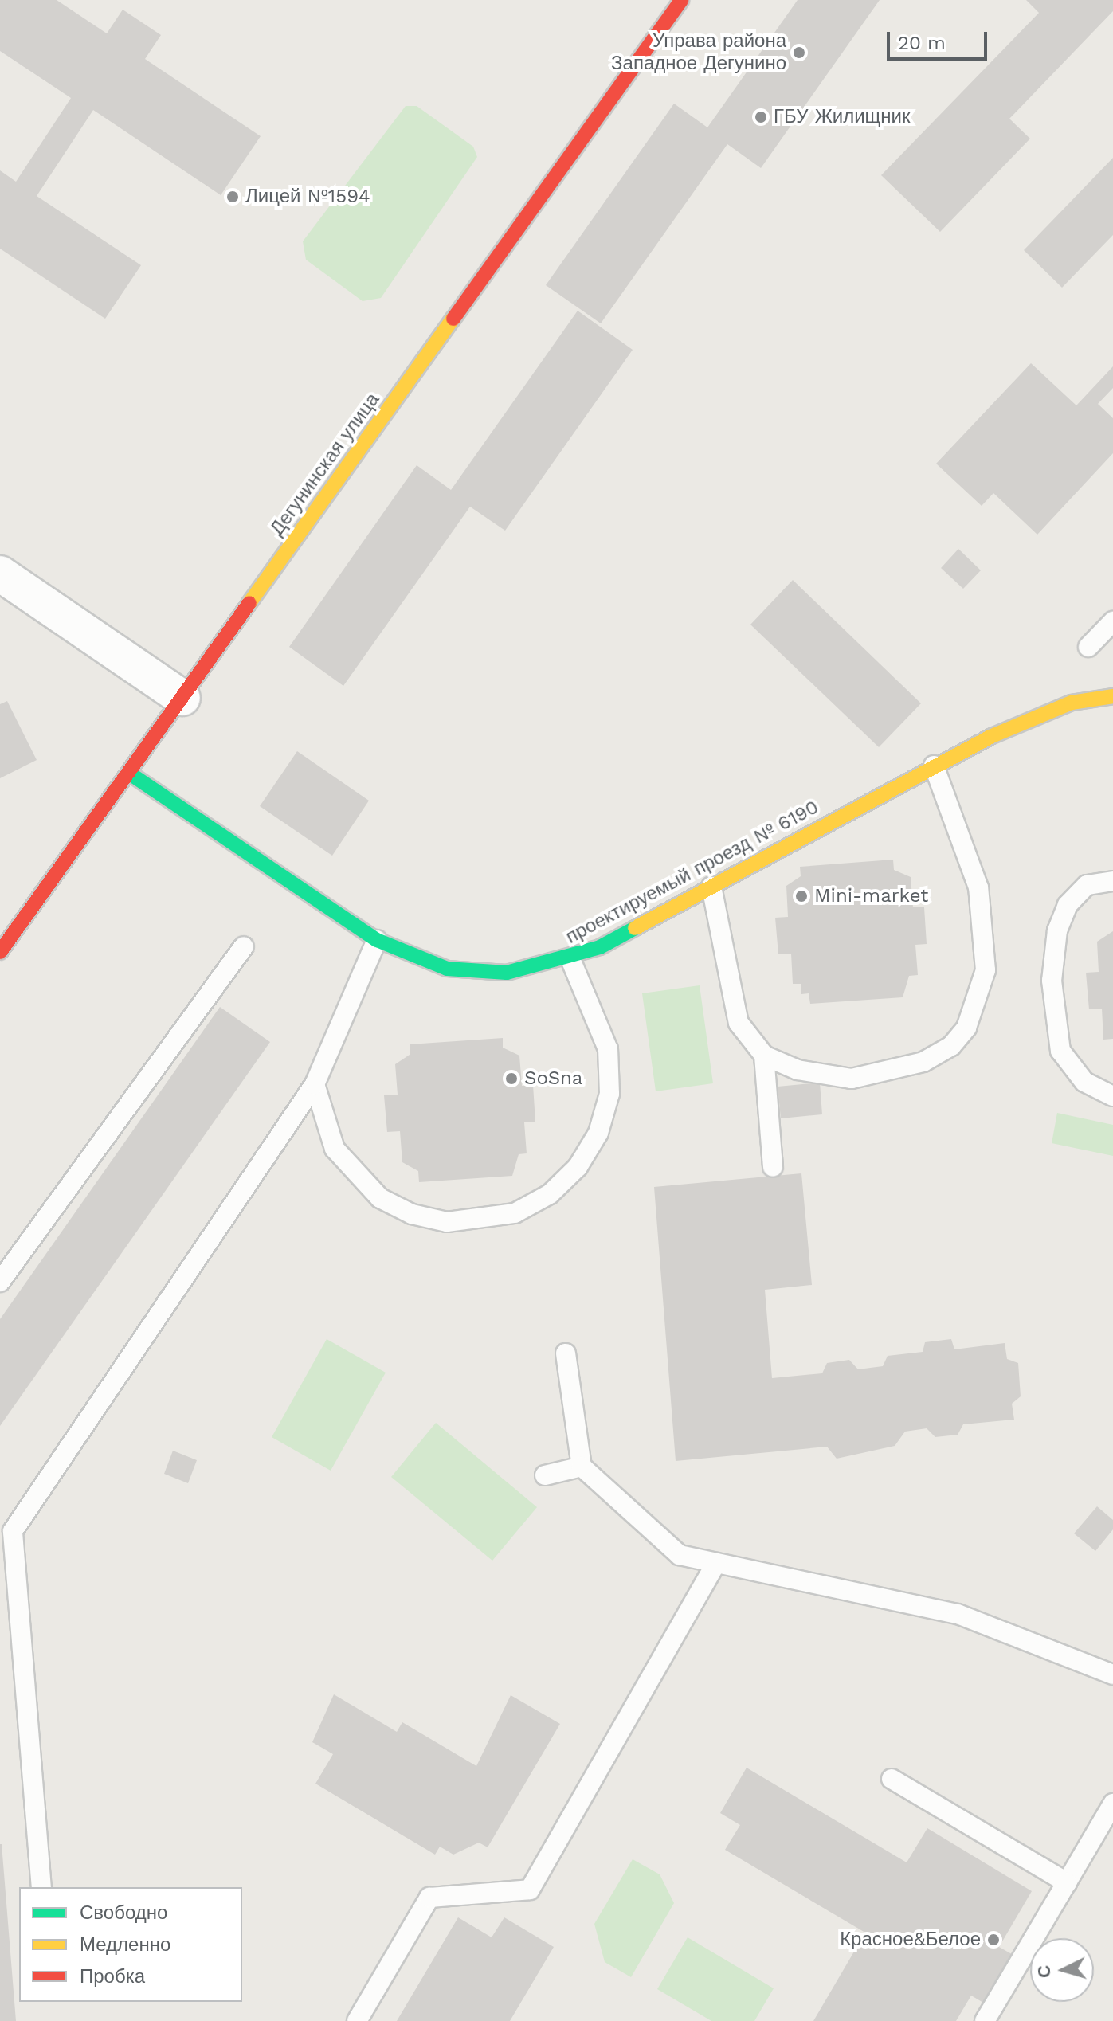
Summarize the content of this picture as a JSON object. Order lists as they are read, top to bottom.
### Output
{
  "streets": {
    "street": ["Дегунинская улица", "проектируемый проезд № 6190"]
  },
  "crossings": [
    ["Дегунинская улица", "проектируемый проезд № 6190"]
  ],
  "places": [
    "Управа района Западное Дегунино",
    "ГБУ Жилищник",
    "Лицей №1594",
    "Mini-market",
    "SoSna",
    "Красное&Белое"
  ],
  "legend": ["Свободно", "Медленно", "Пробка"],
  "scale_bar": "20 m",
  "north": "left"
}
